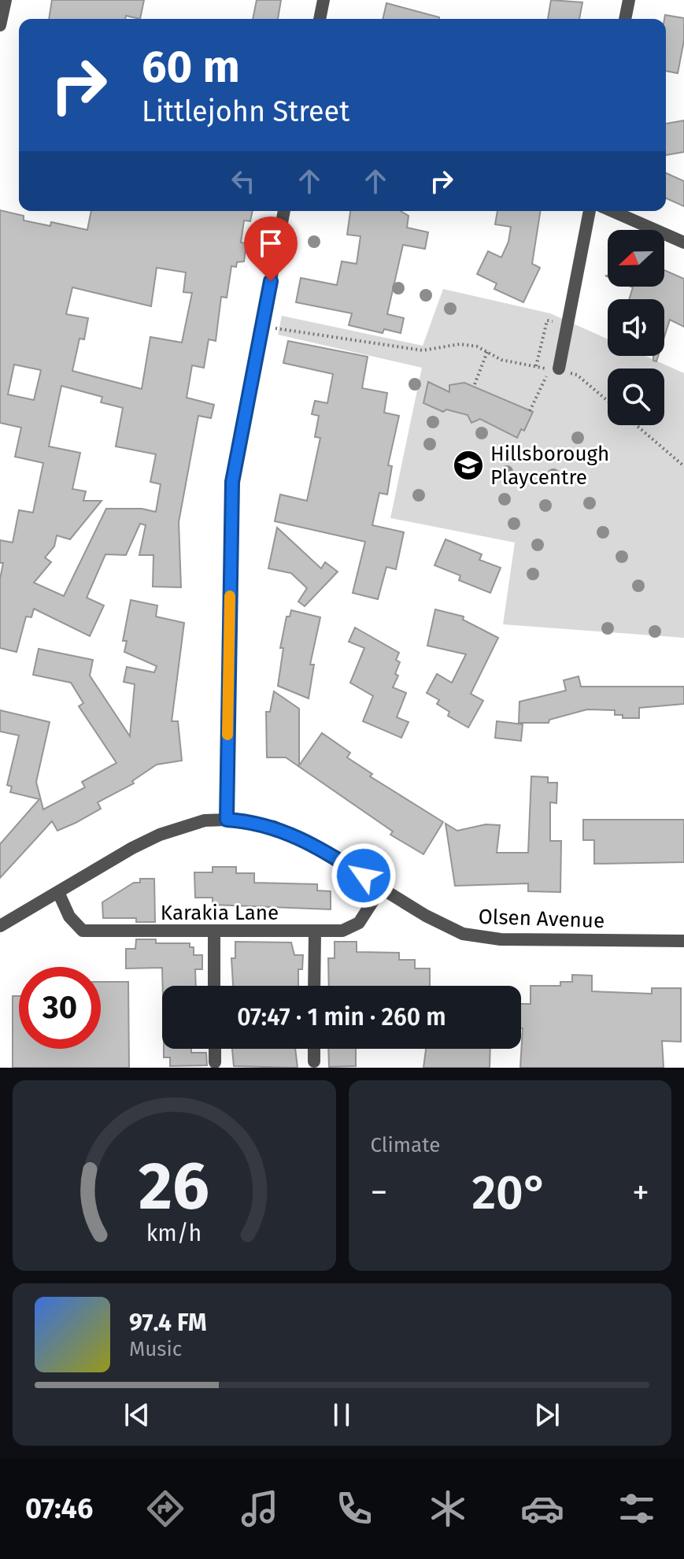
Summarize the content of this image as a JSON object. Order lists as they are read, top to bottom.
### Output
{
  "streets": {
    "street": ["Karakia Lane", "Olsen Avenue"]
  },
  "crossings": [
    ["Karakia Lane", "Olsen Avenue"]
  ],
  "places": {
    "school or university": ["Hillsborough Playcentre"]
  },
  "north": "left",
  "page": {
    "turn": ["60 m", "Littlejohn Street"],
    "limit": "30",
    "trip": "07:47 · 1 min · 260 m",
    "tile": "Climate",
    "heat": ["−", "20°", "+"],
    "song": ["97.4 FM", "Music"],
    "tabs": "07:46",
    "gauge": ["26", "km/h"]
  }
}
